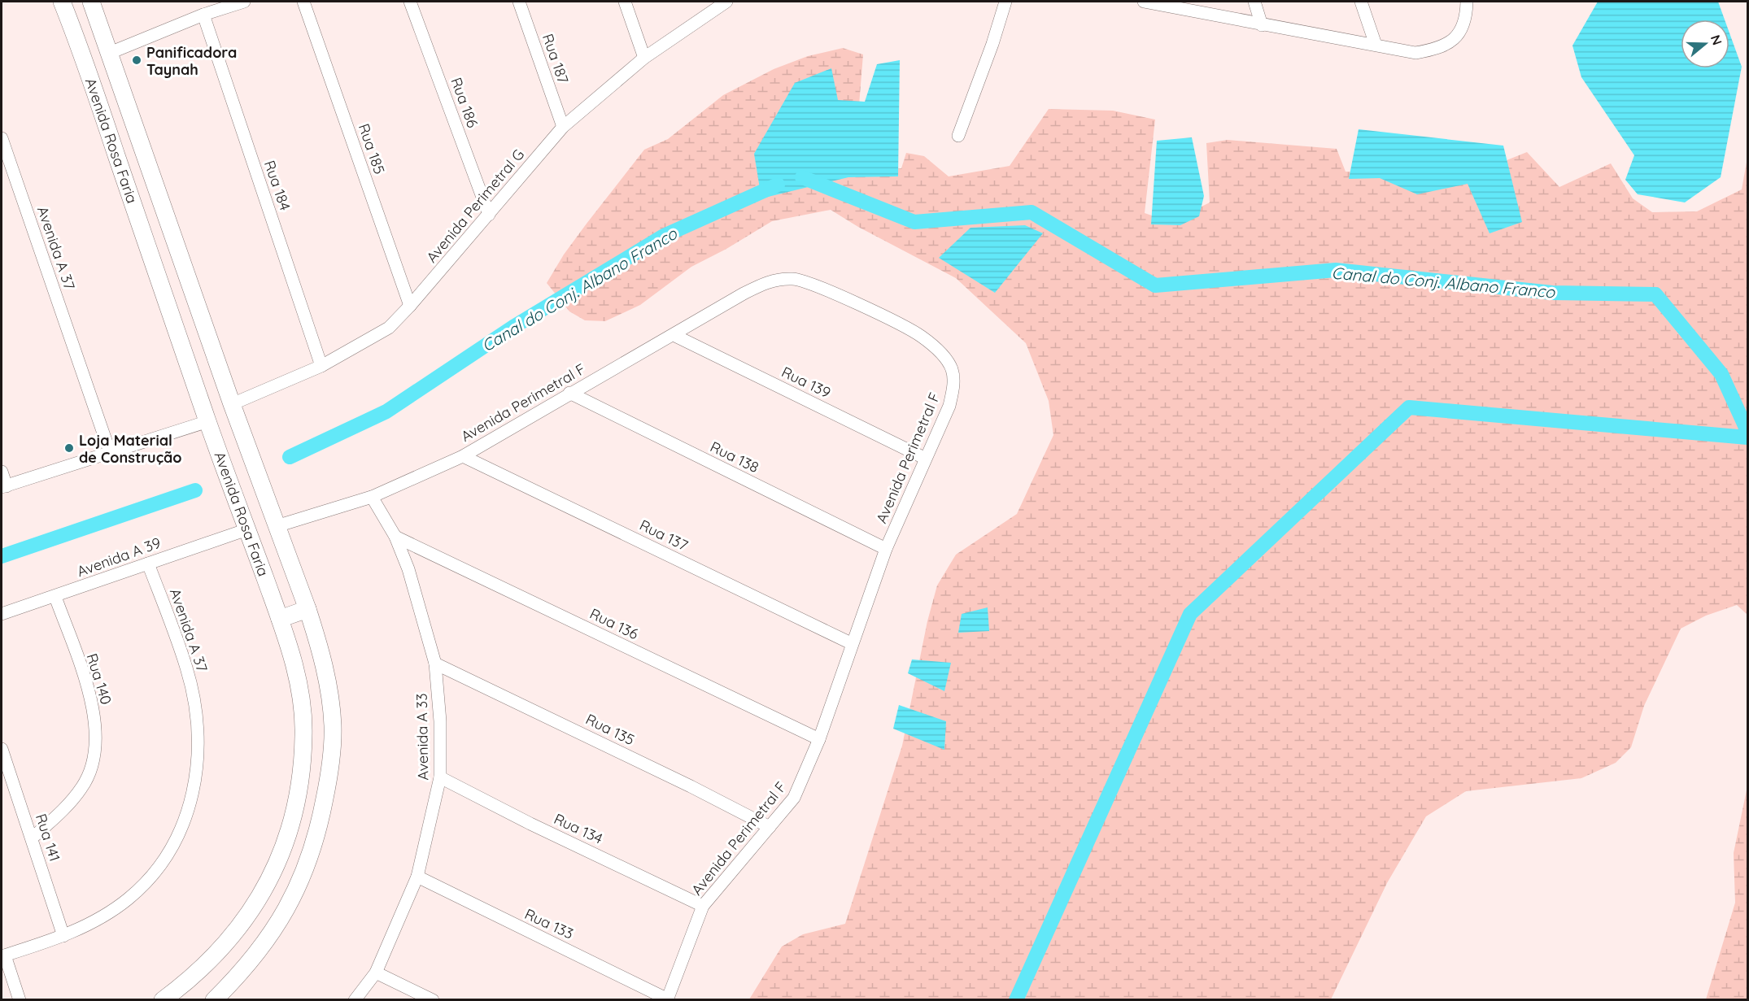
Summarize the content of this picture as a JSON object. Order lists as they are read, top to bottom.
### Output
{
  "streets": {
    "street": [
      "Rua 187",
      "Rua 186",
      "Avenida Rosa Faria",
      "Rua 185",
      "Rua 184",
      "Avenida Perimetral G",
      "Avenida A 37",
      "Rua 139",
      "Avenida Perimetral F",
      "Rua 138",
      "Rua 137",
      "Avenida A 39",
      "Rua 136",
      "Rua 140",
      "Rua 135",
      "Avenida A 33",
      "Rua 134",
      "Rua 141",
      "Rua 133"
    ]
  },
  "crossings": [
    ["Rua 187", "Avenida Perimetral G"],
    ["Rua 186", "Avenida Perimetral G"],
    ["Avenida Rosa Faria", "Avenida Perimetral G"],
    ["Avenida Rosa Faria", "Avenida Perimetral F"],
    ["Avenida Rosa Faria", "Avenida A 39"],
    ["Rua 185", "Avenida Perimetral G"],
    ["Rua 184", "Avenida Perimetral G"],
    ["Avenida A 37", "Avenida A 39"],
    ["Avenida A 37", "Rua 141"],
    ["Rua 139", "Avenida Perimetral F"],
    ["Avenida Perimetral F", "Rua 138"],
    ["Avenida Perimetral F", "Rua 137"],
    ["Avenida Perimetral F", "Rua 136"],
    ["Avenida Perimetral F", "Rua 135"],
    ["Avenida Perimetral F", "Avenida A 33"],
    ["Avenida Perimetral F", "Rua 134"],
    ["Avenida Perimetral F", "Rua 133"],
    ["Avenida A 39", "Rua 140"],
    ["Rua 136", "Avenida A 33"],
    ["Rua 140", "Rua 141"],
    ["Rua 135", "Avenida A 33"],
    ["Avenida A 33", "Rua 134"],
    ["Avenida A 33", "Rua 133"]
  ],
  "water": ["Canal do Conj. Albano Franco"],
  "places": ["Panificadora Taynah", "Loja Material de Construção"],
  "north": "right"
}
